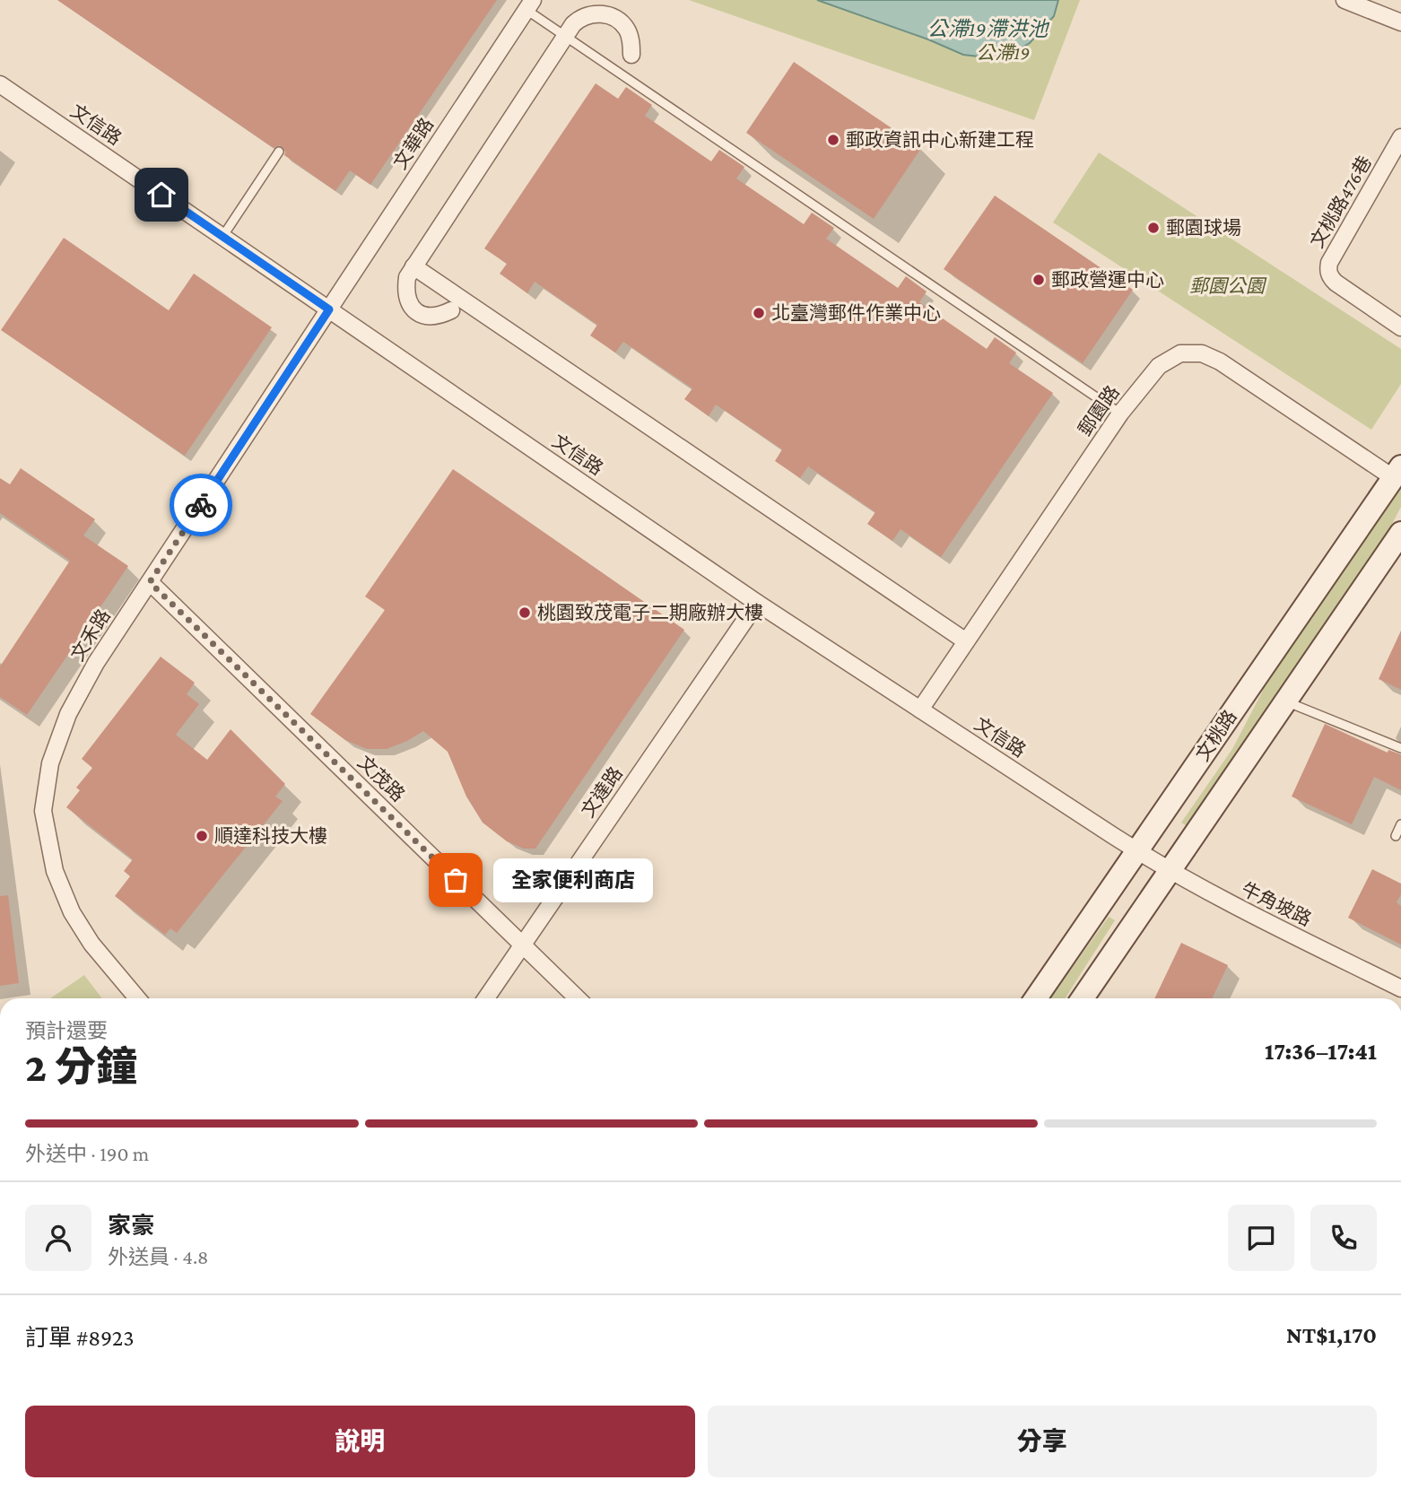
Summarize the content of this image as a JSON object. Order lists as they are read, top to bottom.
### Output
{
  "streets": {
    "street": [
      "文信路",
      "文華路",
      "文桃路476巷",
      "郵園路",
      "文禾路",
      "文桃路",
      "文茂路",
      "文達路",
      "牛角坡路"
    ]
  },
  "crossings": [
    ["文信路", "文華路"],
    ["文信路", "郵園路"],
    ["文信路", "文禾路"],
    ["文信路", "文桃路"],
    ["文信路", "文達路"],
    ["文信路", "牛角坡路"],
    ["文華路", "文禾路"],
    ["郵園路", "文桃路"],
    ["文禾路", "文茂路"],
    ["文桃路", "牛角坡路"],
    ["文茂路", "文達路"]
  ],
  "water": ["公滯19滯洪池"],
  "parks": ["公滯19", "郵園公園"],
  "places": [
    "郵政資訊中心新建工程",
    "郵園球場",
    "郵政營運中心",
    "北臺灣郵件作業中心",
    "桃園致茂電子二期廠辦大樓",
    "順達科技大樓",
    "全家便利商店"
  ],
  "page": {
    "bubble": "全家便利商店",
    "heading": ["2 分鐘", "預計還要", "17:36–17:41"],
    "panel": [
      "家豪",
      "外送員 · 4.8",
      "訂單 #8923",
      "NT$1,170"
    ],
    "bar": "外送中 · 190 m",
    "buttons": ["說明", "分享"]
  }
}
